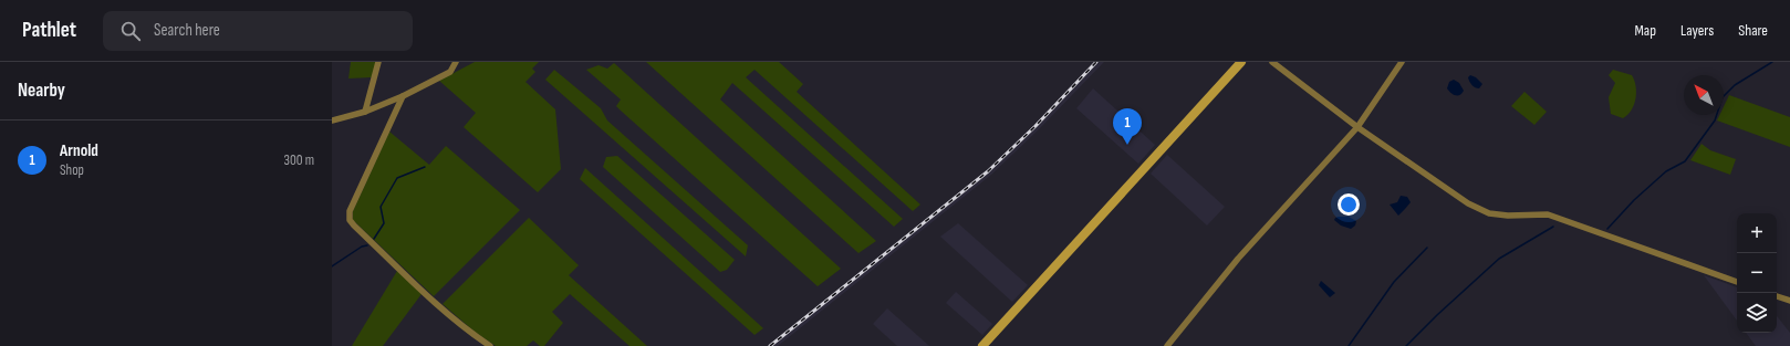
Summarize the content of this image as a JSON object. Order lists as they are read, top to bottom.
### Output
{
  "north": "top left",
  "page": {
    "header": "Pathlet",
    "search": "Search here",
    "nav": ["Map", "Layers", "Share"],
    "heading": "Nearby",
    "pins": "1",
    "list": [
      {
        "mark": "1",
        "name": "Arnold",
        "note": "Shop",
        "value": "300 m"
      }
    ],
    "map_buttons": ["+", "−"]
  }
}
